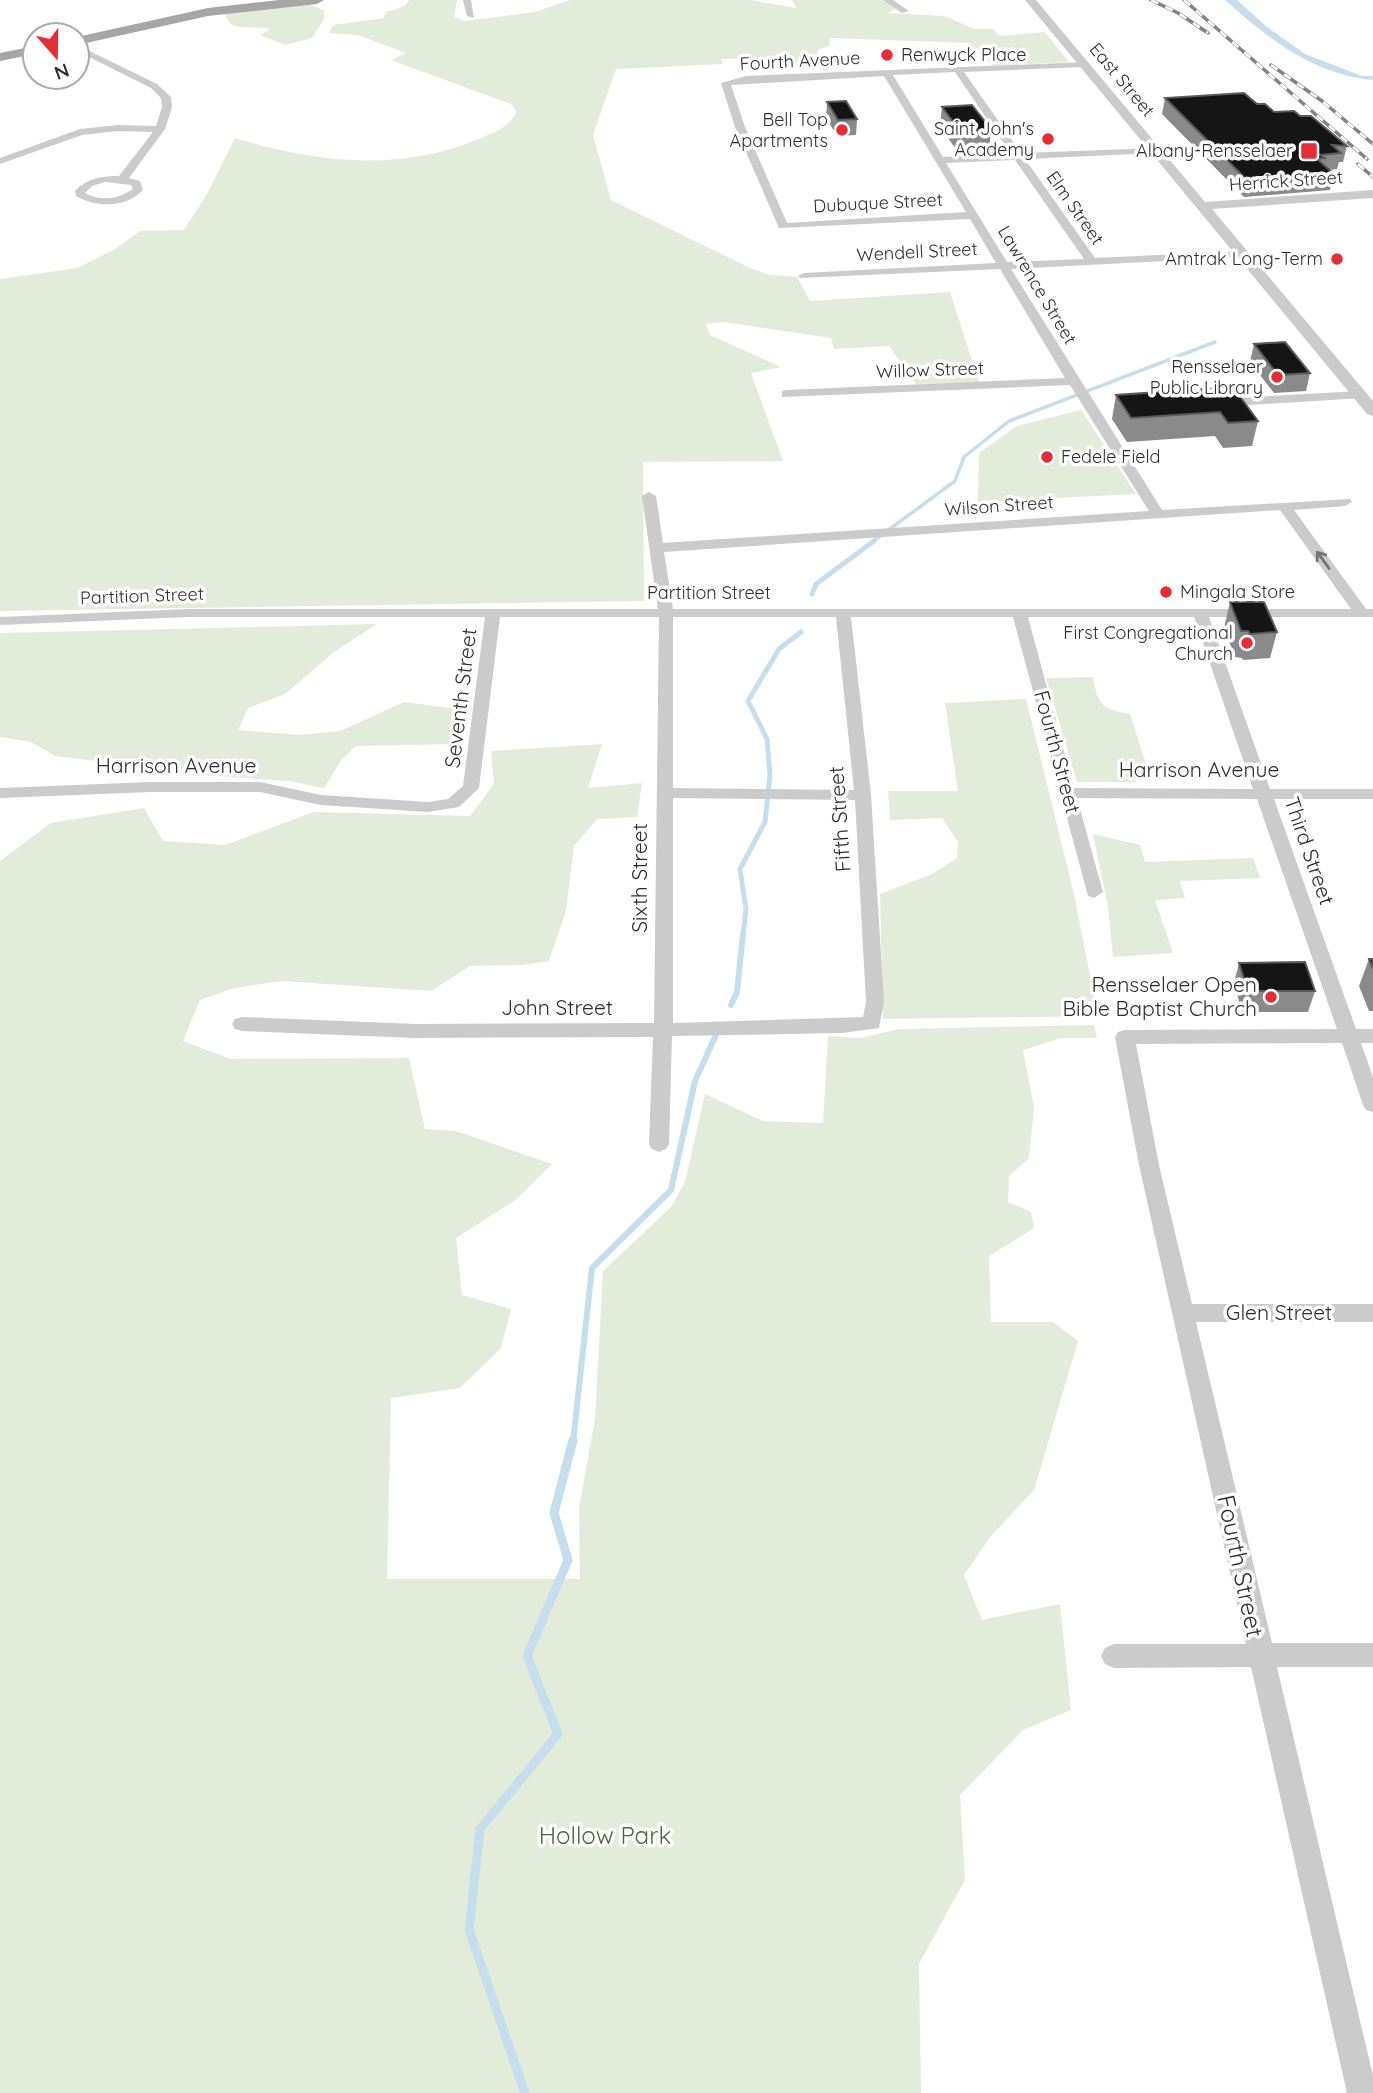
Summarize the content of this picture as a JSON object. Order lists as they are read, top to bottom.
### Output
{
  "streets": {
    "street": [
      "Fourth Avenue",
      "East Street",
      "Herrick Street",
      "Dubuque Street",
      "Elm Street",
      "Wendell Street",
      "Lawrence Street",
      "Willow Street",
      "Wilson Street",
      "Partition Street",
      "Seventh Street",
      "Fourth Street",
      "Harrison Avenue",
      "Fifth Street",
      "Third Street",
      "Sixth Street",
      "John Street",
      "Glen Street"
    ]
  },
  "crossings": [
    ["Fourth Avenue", "East Street"],
    ["Fourth Avenue", "Dubuque Street"],
    ["Fourth Avenue", "Elm Street"],
    ["Fourth Avenue", "Lawrence Street"],
    ["East Street", "Herrick Street"],
    ["East Street", "Wendell Street"],
    ["Dubuque Street", "Lawrence Street"],
    ["Elm Street", "Wendell Street"],
    ["Wendell Street", "Lawrence Street"],
    ["Lawrence Street", "Willow Street"],
    ["Lawrence Street", "Wilson Street"],
    ["Wilson Street", "Sixth Street"],
    ["Partition Street", "Seventh Street"],
    ["Partition Street", "Fourth Street"],
    ["Partition Street", "Fifth Street"],
    ["Partition Street", "Third Street"],
    ["Partition Street", "Sixth Street"],
    ["Seventh Street", "Harrison Avenue"],
    ["Fourth Street", "Harrison Avenue"],
    ["Fourth Street", "Third Street"],
    ["Fourth Street", "Glen Street"],
    ["Harrison Avenue", "Third Street"],
    ["Fifth Street", "John Street"],
    ["Sixth Street", "John Street"]
  ],
  "parks": ["Hollow Park"],
  "places": {
    "other": [
      "Renwyck Place",
      "Bell Top Apartments",
      "Saint John's Academy",
      "Amtrak Long-Term",
      "Rensselaer Public Library",
      "Fedele Field",
      "Mingala Store",
      "First Congregational Church",
      "Rensselaer Open Bible Baptist Church"
    ],
    "transit": ["Albany-Rensselaer"]
  },
  "north": "bottom"
}
